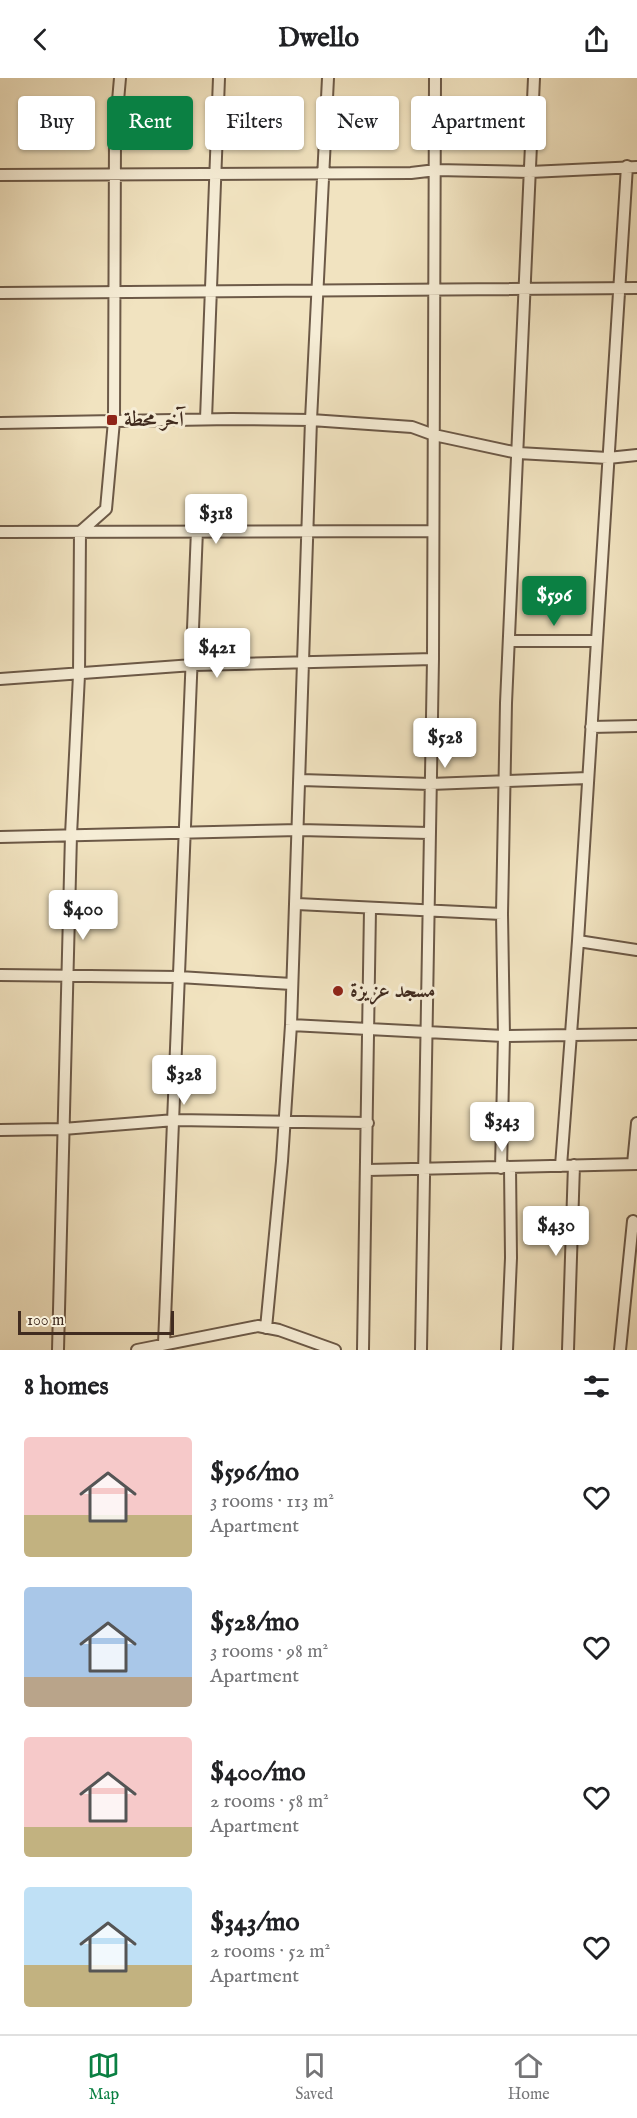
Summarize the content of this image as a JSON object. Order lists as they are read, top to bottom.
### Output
{
  "places": {
    "transit": ["آخر محطة"],
    "other": ["مسجد عزيزة"]
  },
  "scale_bar": "100 m",
  "page": {
    "header": "Dwello",
    "chip": [
      "Buy",
      "Rent",
      "Filters",
      "New",
      "Apartment"
    ],
    "price": [
      "$318",
      "$596",
      "$421",
      "$528",
      "$400",
      "$328",
      "$343",
      "$430"
    ],
    "scale": "100 m",
    "heading": "8 homes",
    "list": [
      {
        "name": "$596/mo",
        "note": "3 rooms · 113 m² · Apartment"
      },
      {
        "name": "$528/mo",
        "note": "3 rooms · 98 m² · Apartment"
      },
      {
        "name": "$400/mo",
        "note": "2 rooms · 58 m² · Apartment"
      },
      {
        "name": "$343/mo",
        "note": "2 rooms · 52 m² · Apartment"
      }
    ],
    "tabs": ["Map", "Saved", "Home"]
  }
}
